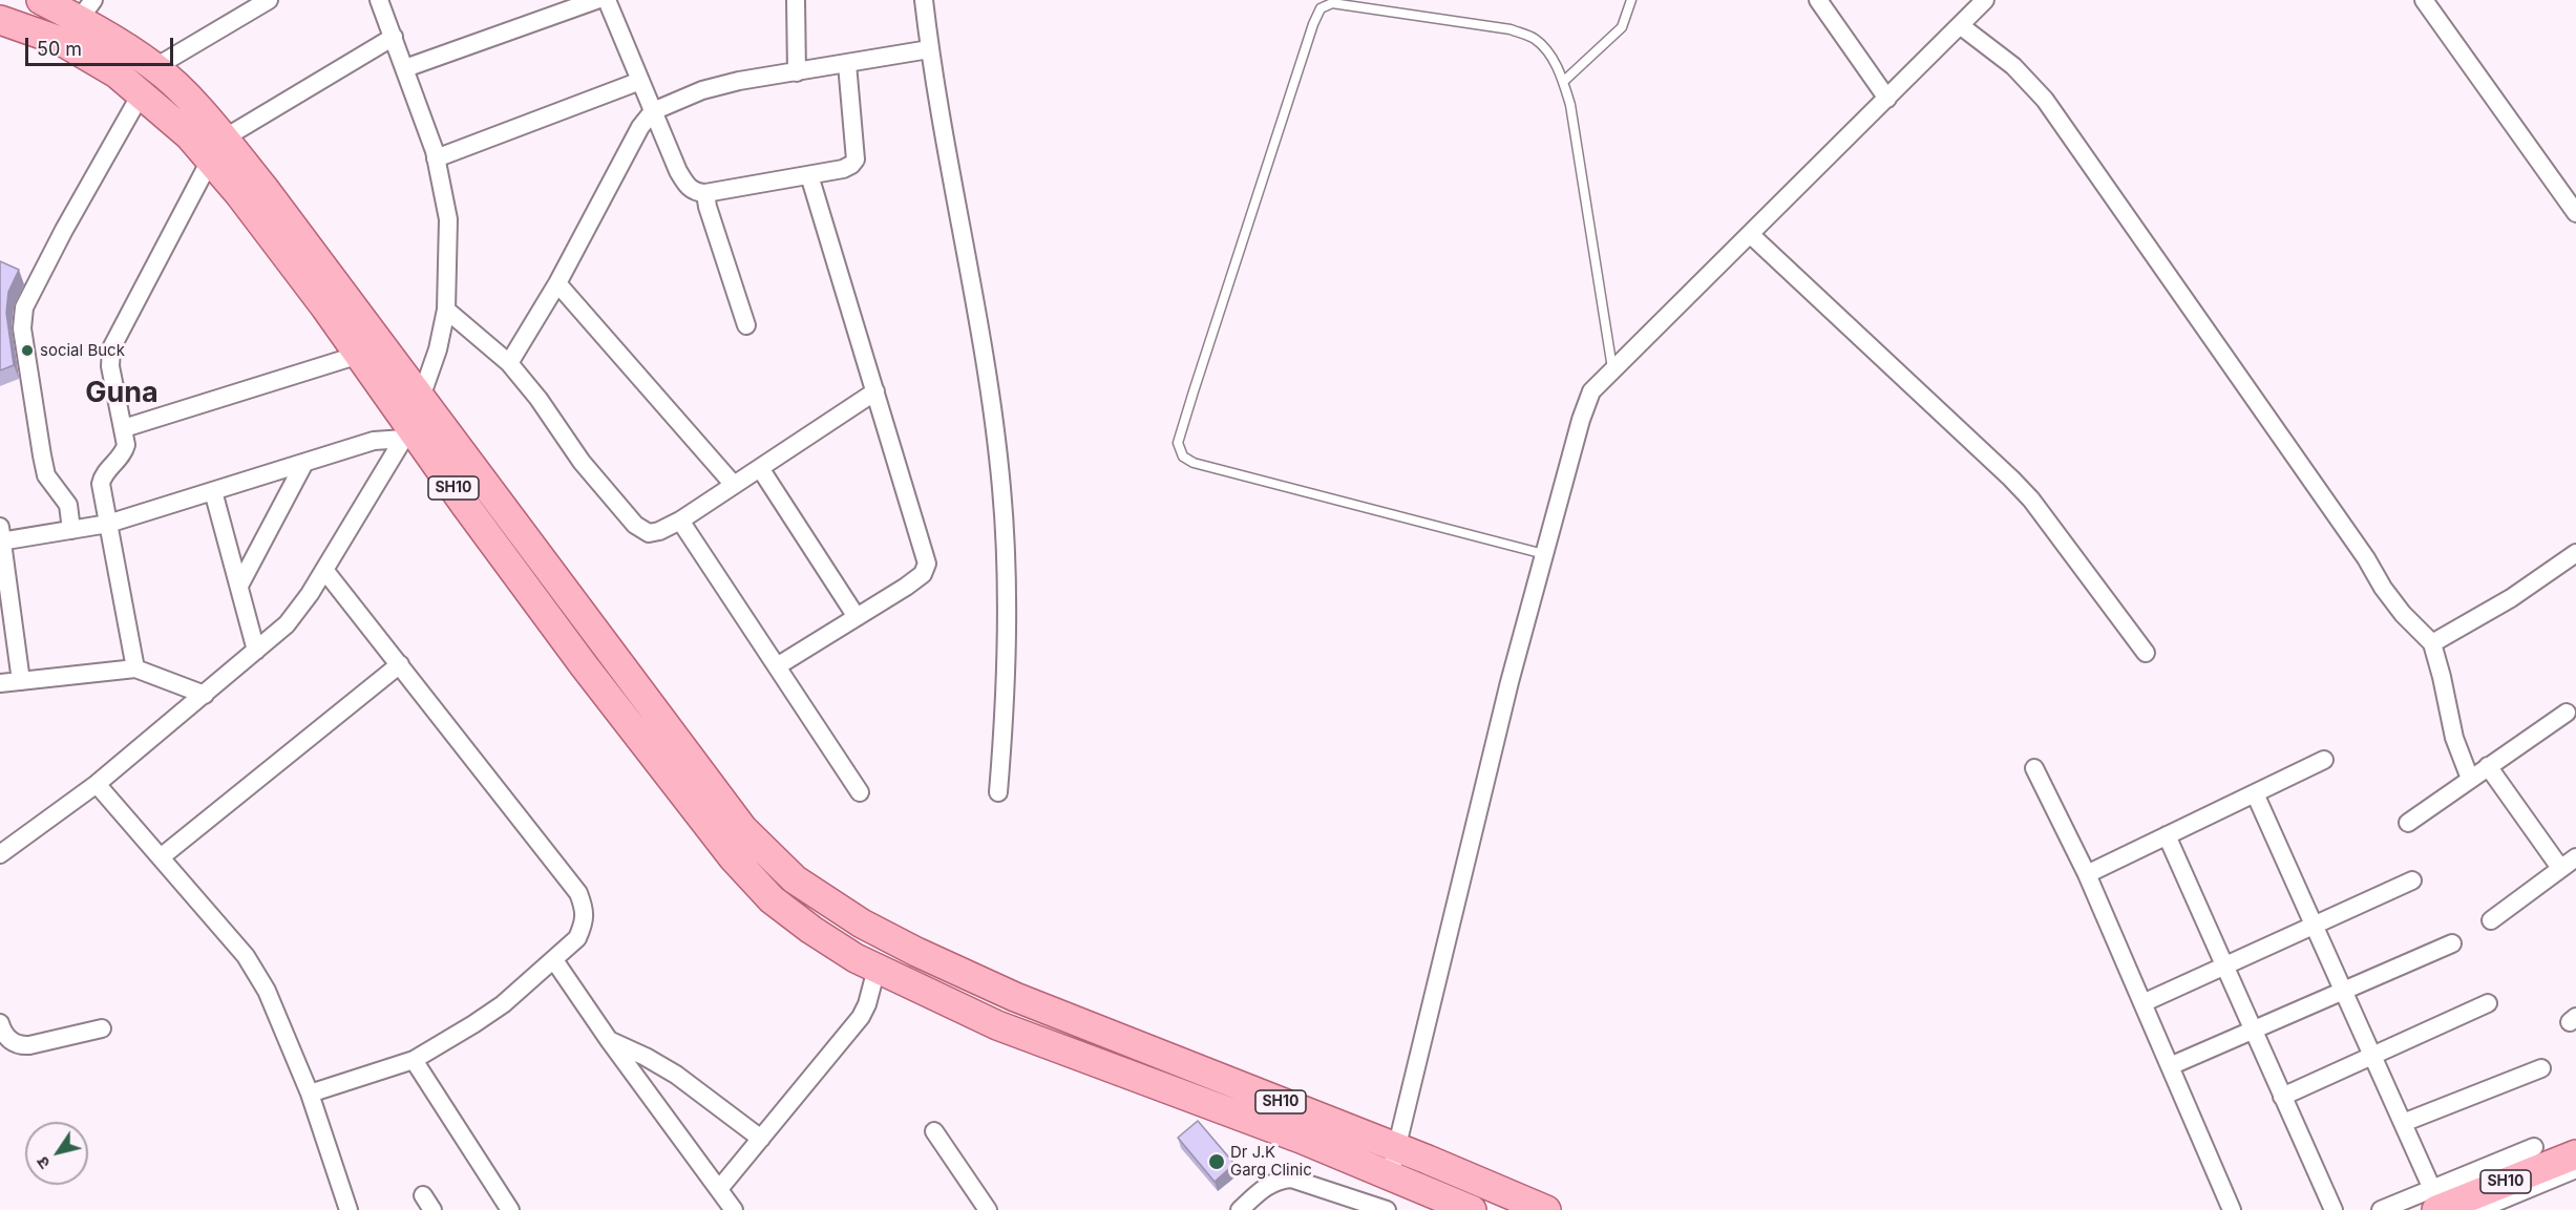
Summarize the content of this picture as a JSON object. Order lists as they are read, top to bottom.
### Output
{
  "streets": {
    "main road": ["SH10"]
  },
  "districts": ["Guna"],
  "places": ["social Buck", "Dr J.K Garg Clinic"],
  "scale_bar": "50 m",
  "north": "bottom left"
}
